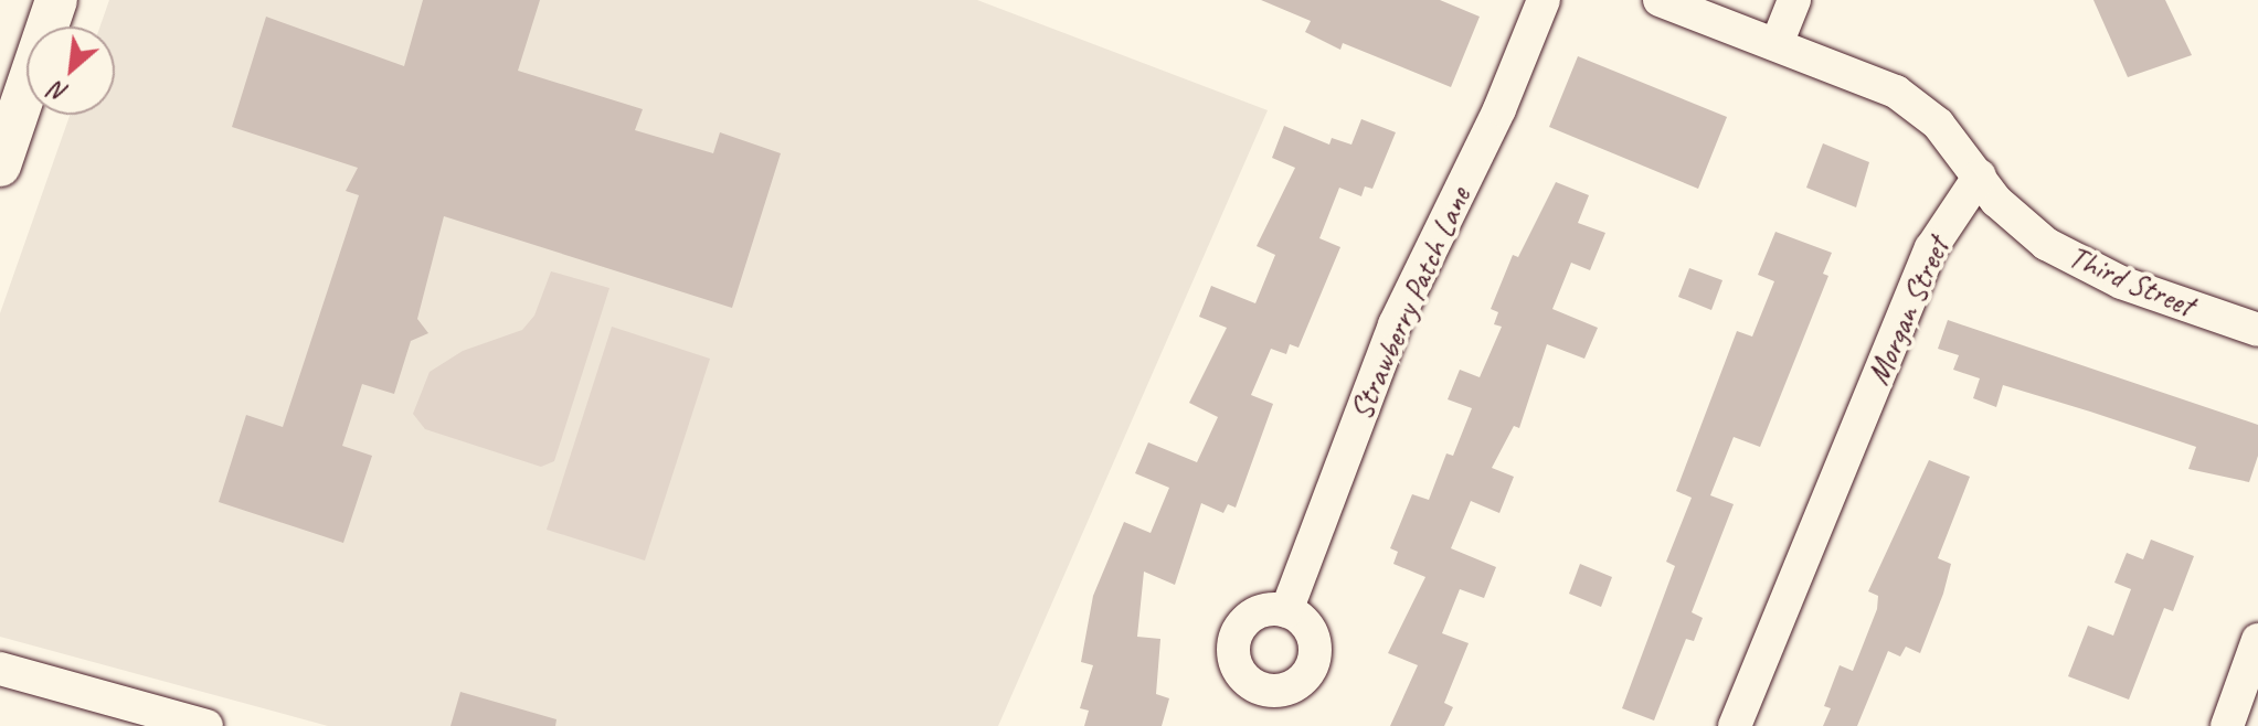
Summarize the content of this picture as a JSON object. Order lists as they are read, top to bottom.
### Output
{
  "streets": {
    "street": ["Third Street", "Strawberry Patch Lane", "Morgan Street"]
  },
  "crossings": [
    ["Third Street", "Morgan Street"]
  ],
  "north": "bottom left"
}
